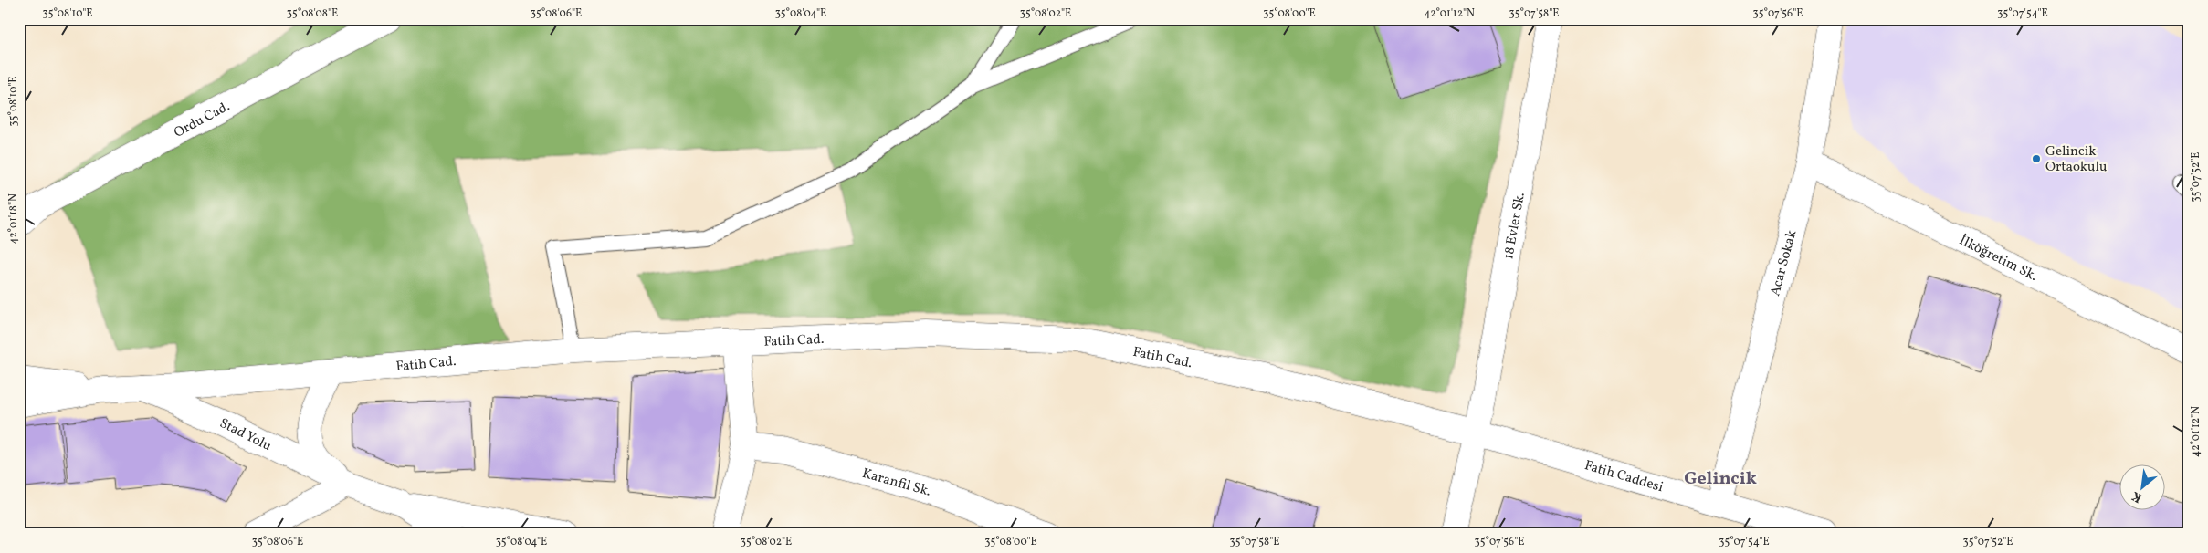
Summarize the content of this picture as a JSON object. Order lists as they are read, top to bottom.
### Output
{
  "streets": {
    "main road": [
      "Ordu Cad.",
      "18 Evler Sk.",
      "İlköğretim Sk.",
      "Acar Sokak",
      "Fatih Cad.",
      "Stad Yolu",
      "Fatih Caddesi",
      "Karanfil Sk."
    ]
  },
  "crossings": [
    ["18 Evler Sk.", "Fatih Cad."],
    ["18 Evler Sk.", "Fatih Caddesi"],
    ["İlköğretim Sk.", "Acar Sokak"],
    ["Acar Sokak", "Fatih Caddesi"],
    ["Fatih Cad.", "Stad Yolu"],
    ["Fatih Cad.", "Fatih Caddesi"]
  ],
  "districts": ["Gelincik"],
  "places": ["Gelincik Ortaokulu"],
  "north": "bottom left",
  "coordinates": [
    "35°08'10\"E",
    "35°08'08\"E",
    "35°08'06\"E",
    "35°08'04\"E",
    "35°08'02\"E",
    "35°08'00\"E",
    "42°01'12\"N",
    "35°07'58\"E",
    "35°07'56\"E",
    "35°07'54\"E",
    "35°07'52\"E",
    "42°01'18\"N"
  ]
}
